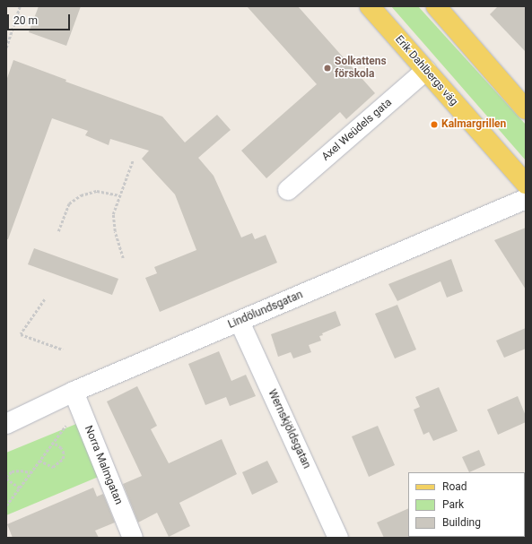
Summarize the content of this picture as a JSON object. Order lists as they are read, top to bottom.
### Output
{
  "streets": {
    "main road": ["Erik Dahlbergs väg"],
    "street": [
      "Axel Weüdels gata",
      "Lindölundsgatan",
      "Wernskjöldsgatan",
      "Norra Malmgatan"
    ]
  },
  "crossings": [
    ["Erik Dahlbergs väg", "Axel Weüdels gata"],
    ["Lindölundsgatan", "Wernskjöldsgatan"],
    ["Lindölundsgatan", "Norra Malmgatan"]
  ],
  "places": ["Solkattens förskola", "Kalmargrillen"],
  "legend": ["Road", "Park", "Building"],
  "scale_bar": "20 m"
}
